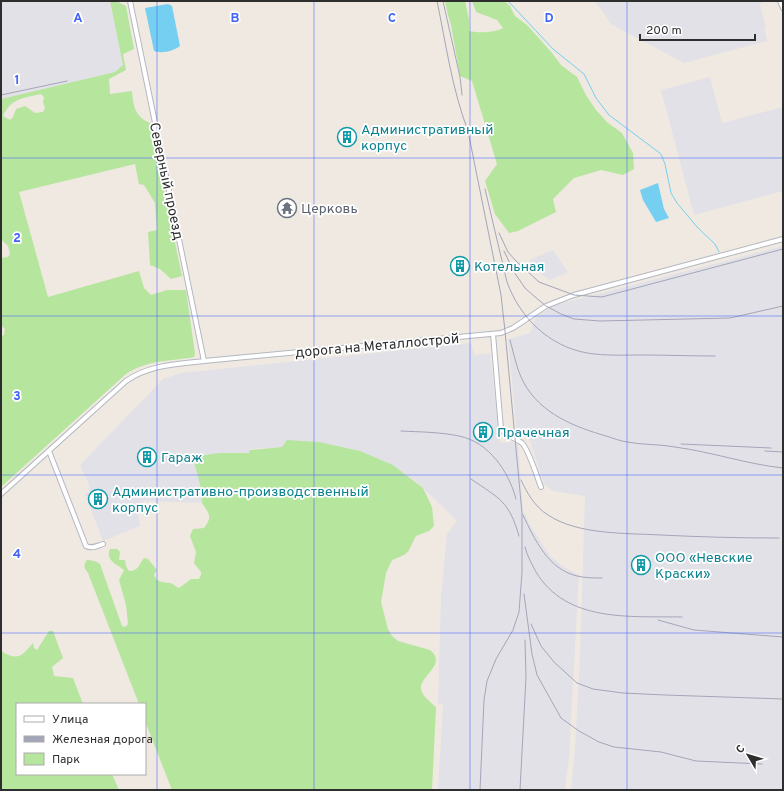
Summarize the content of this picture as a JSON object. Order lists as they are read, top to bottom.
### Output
{
  "streets": {
    "street": ["Северный проезд", "дорога на Металлострой"]
  },
  "crossings": [
    ["Северный проезд", "дорога на Металлострой"]
  ],
  "places": {
    "building": [
      "Административный корпус",
      "Котельная",
      "Прачечная",
      "Гараж",
      "Административно-производственный корпус",
      "ООО «Невские Краски»"
    ],
    "temple": ["Церковь"]
  },
  "legend": ["Улица", "Железная дорога", "Парк"],
  "scale_bar": "200 m",
  "north": "top left",
  "grid": {
    "columns": [
      "A",
      "B",
      "C",
      "D"
    ],
    "rows": [
      "1",
      "2",
      "3",
      "4"
    ]
  }
}
